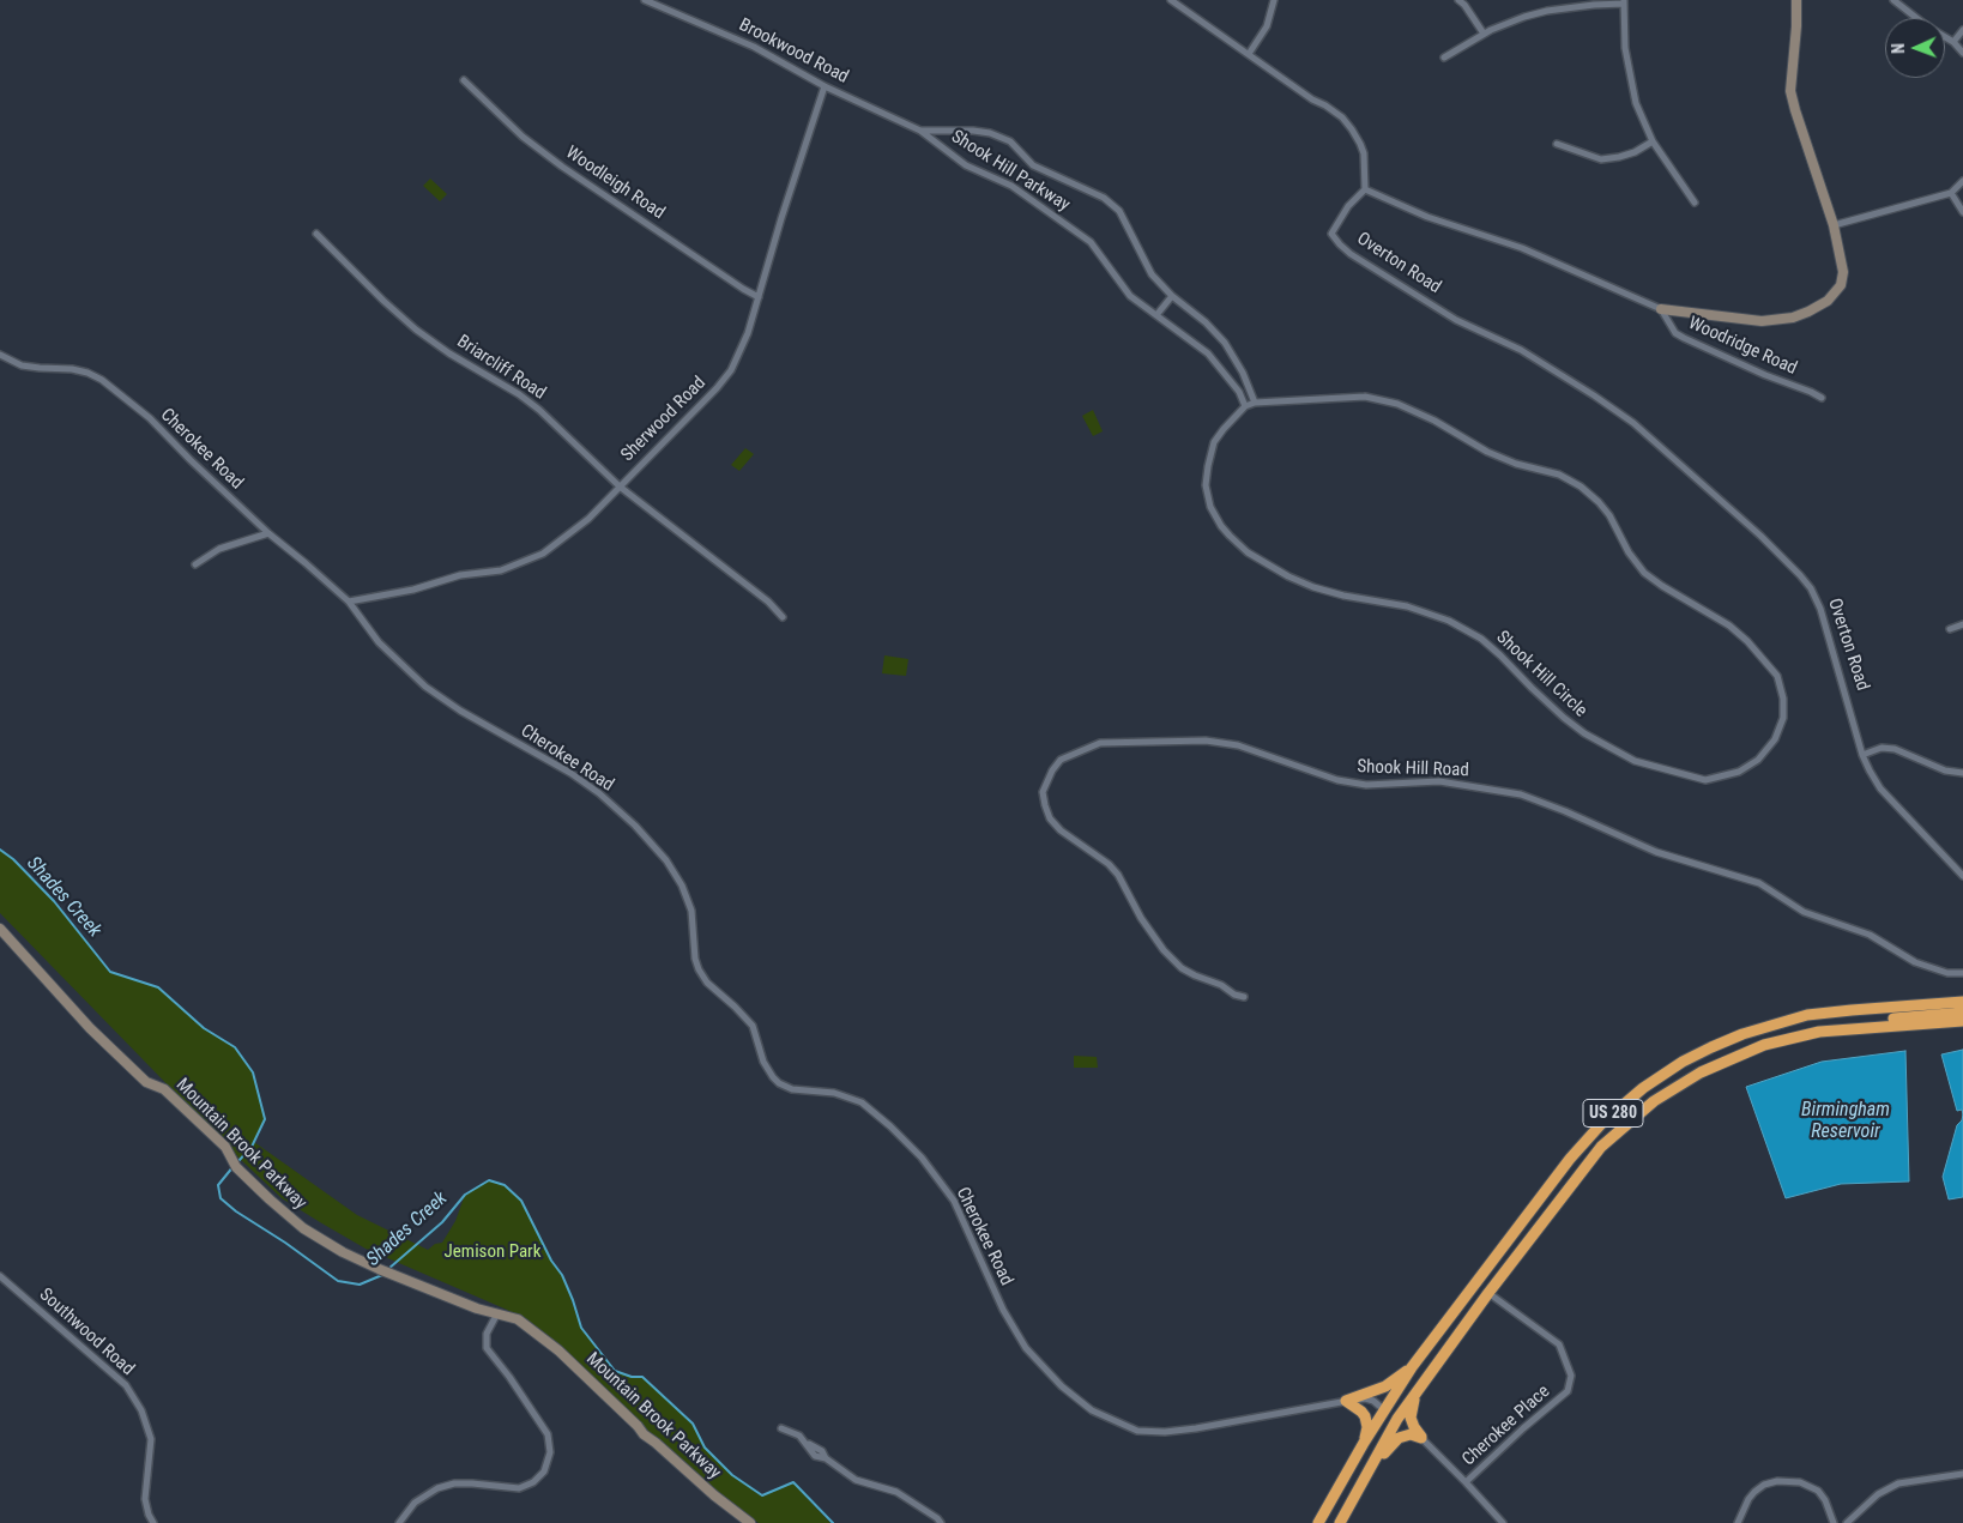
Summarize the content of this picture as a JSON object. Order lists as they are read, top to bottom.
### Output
{
  "streets": {
    "highway": ["US 280"],
    "main road": ["Mountain Brook Parkway"],
    "street": [
      "Brookwood Road",
      "Shook Hill Parkway",
      "Woodleigh Road",
      "Overton Road",
      "Woodridge Road",
      "Briarcliff Road",
      "Sherwood Road",
      "Cherokee Road",
      "Shook Hill Circle",
      "Shook Hill Road",
      "Southwood Road",
      "Cherokee Place"
    ]
  },
  "crossings": [
    ["Brookwood Road", "Shook Hill Parkway"],
    ["Brookwood Road", "Sherwood Road"],
    ["Shook Hill Parkway", "Shook Hill Circle"],
    ["Woodleigh Road", "Sherwood Road"],
    ["Briarcliff Road", "Sherwood Road"],
    ["Sherwood Road", "Cherokee Road"],
    ["Cherokee Road", "US 280"],
    ["US 280", "Cherokee Place"]
  ],
  "water": ["Shades Creek", "Birmingham Reservoir"],
  "parks": ["Jemison Park"],
  "north": "left"
}
